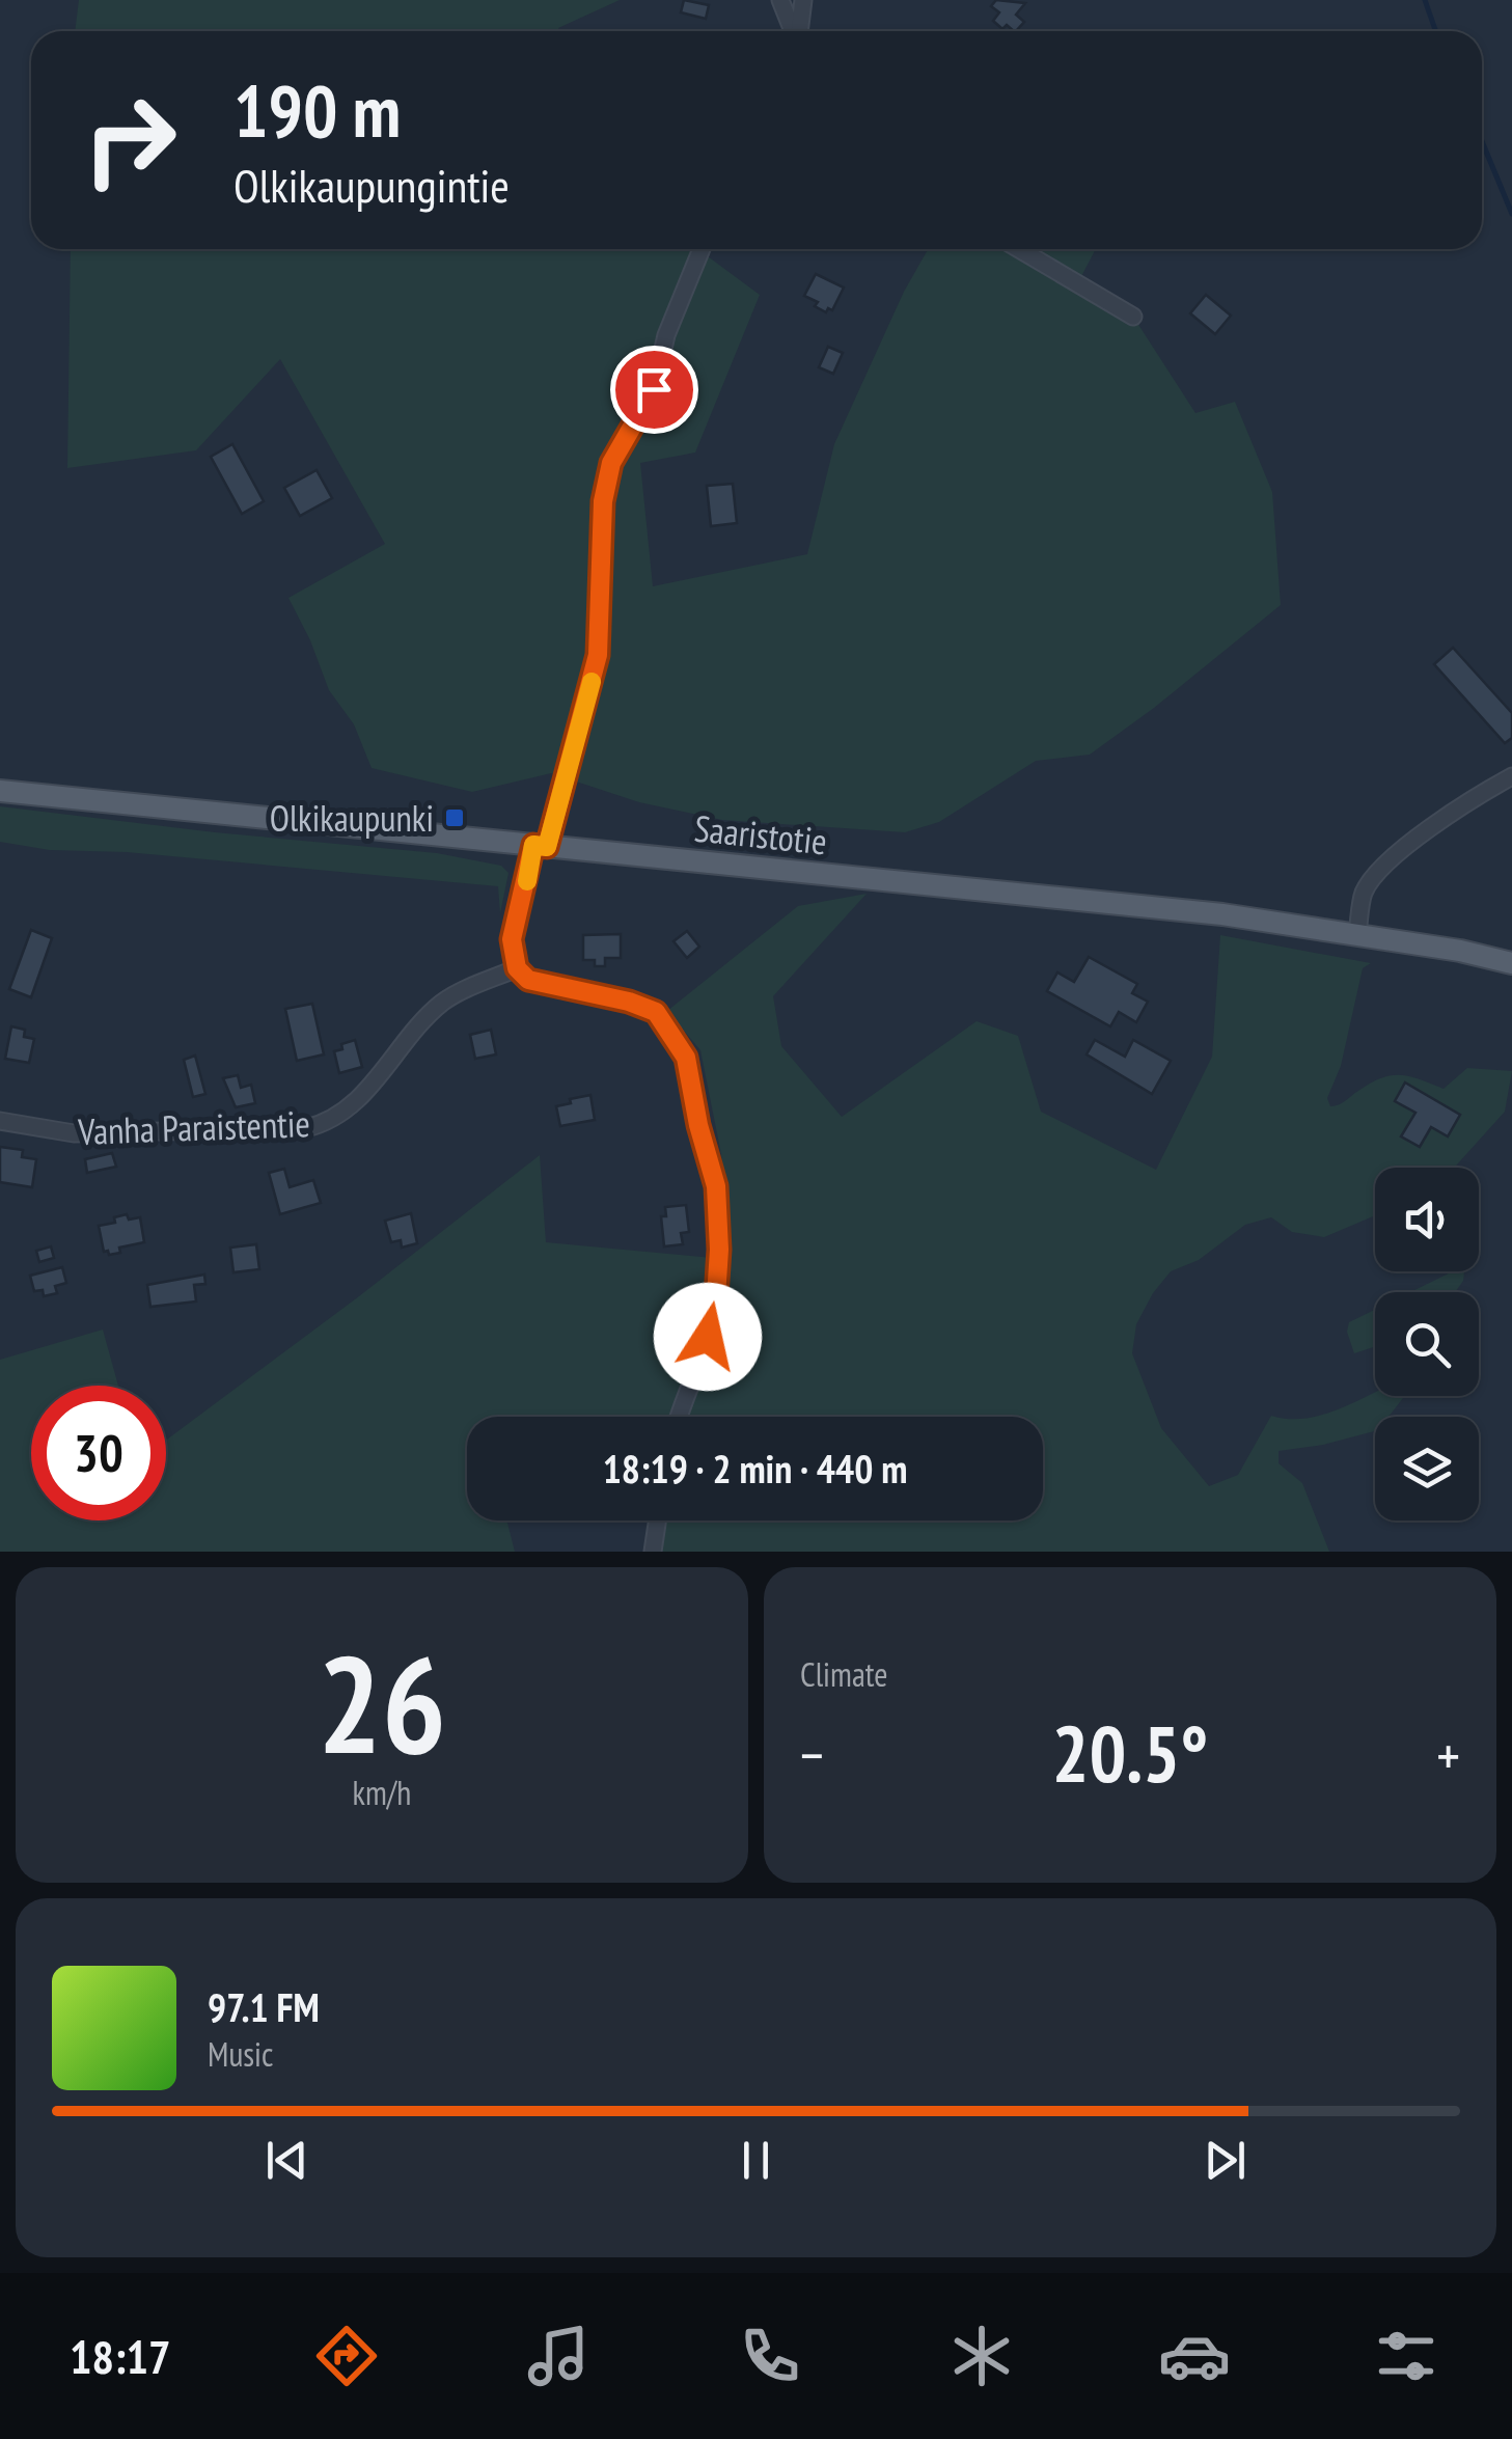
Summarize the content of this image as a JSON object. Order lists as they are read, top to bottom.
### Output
{
  "streets": {
    "main road": ["Saaristotie"],
    "street": ["Vanha Paraistentie"]
  },
  "places": {
    "transit": ["Olkikaupunki"]
  },
  "page": {
    "turn": ["190 m", "Olkikaupungintie"],
    "limit": "30",
    "trip": "18:19 · 2 min · 440 m",
    "tile": [
      ["26", "km/h"],
      "Climate"
    ],
    "heat": ["−", "20.5°", "+"],
    "song": ["97.1 FM", "Music"],
    "tabs": "18:17"
  }
}
